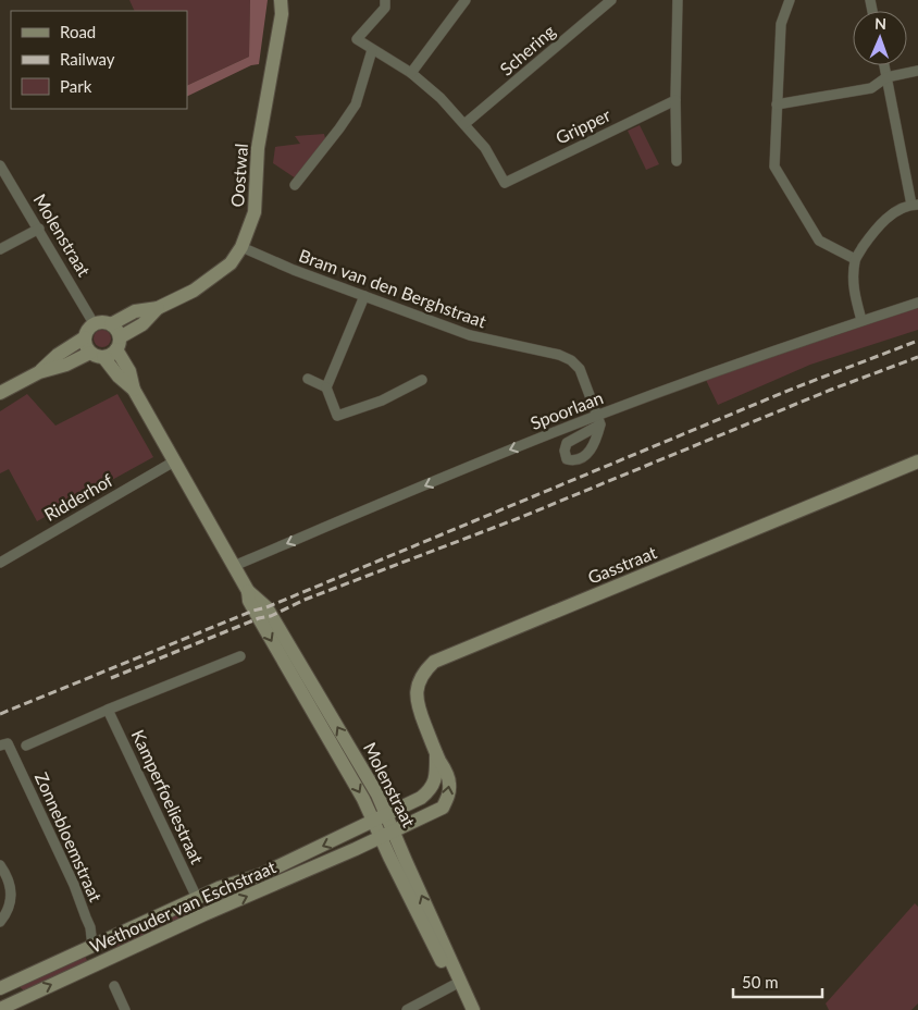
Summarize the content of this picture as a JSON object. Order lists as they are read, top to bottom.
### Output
{
  "streets": {
    "street": [
      "Schering",
      "Gripper",
      "Oostwal",
      "Molenstraat",
      "Bram van den Berghstraat",
      "Spoorlaan",
      "Ridderhof",
      "Gasstraat",
      "Kamperfoeliestraat",
      "Zonnebloemstraat",
      "Wethouder van Eschstraat"
    ]
  },
  "crossings": [
    ["Schering", "Gripper"],
    ["Oostwal", "Molenstraat"],
    ["Oostwal", "Bram van den Berghstraat"],
    ["Molenstraat", "Spoorlaan"],
    ["Molenstraat", "Ridderhof"],
    ["Molenstraat", "Gasstraat"],
    ["Molenstraat", "Wethouder van Eschstraat"],
    ["Bram van den Berghstraat", "Spoorlaan"],
    ["Gasstraat", "Wethouder van Eschstraat"],
    ["Kamperfoeliestraat", "Wethouder van Eschstraat"],
    ["Zonnebloemstraat", "Wethouder van Eschstraat"]
  ],
  "one_way": ["Spoorlaan"],
  "legend": ["Road", "Railway", "Park"],
  "scale_bar": "50 m",
  "north": "top"
}
